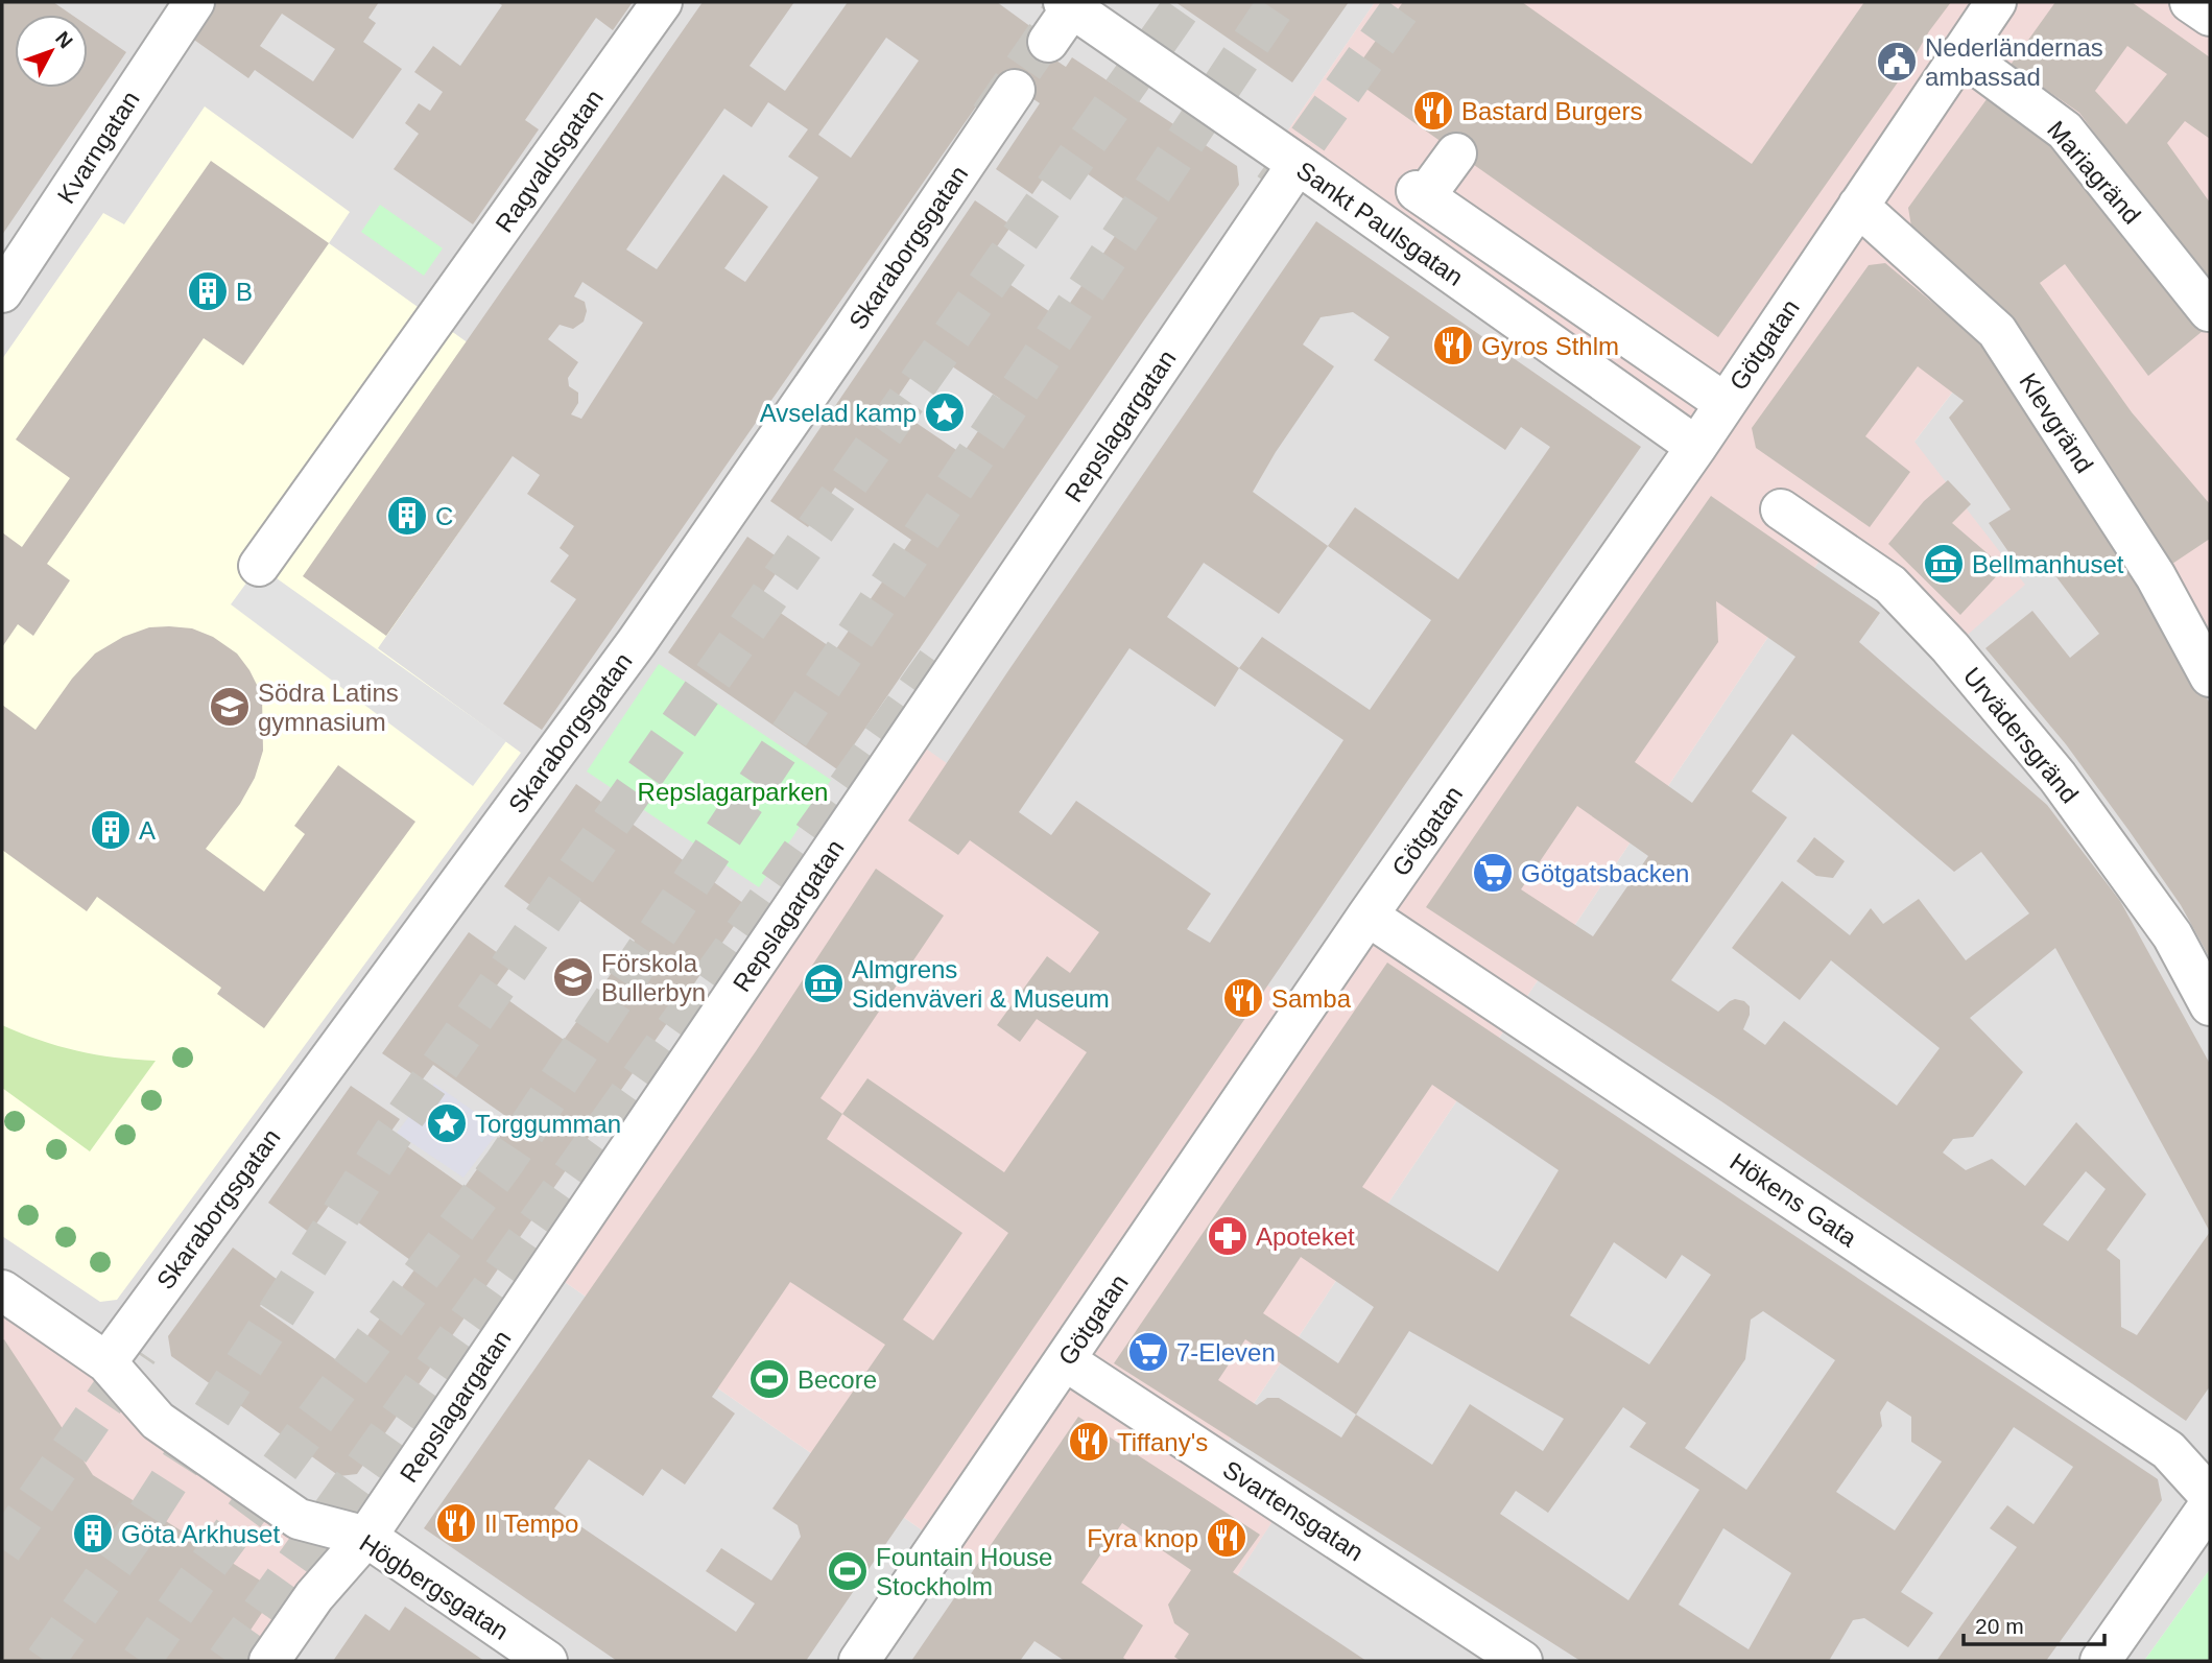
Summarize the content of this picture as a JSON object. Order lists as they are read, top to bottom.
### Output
{
  "streets": {
    "street": [
      "Kvarngatan",
      "Ragvaldsgatan",
      "Mariagränd",
      "Sankt Paulsgatan",
      "Skaraborgsgatan",
      "Götgatan",
      "Klevgränd",
      "Repslagargatan",
      "Urvädersgränd",
      "Hökens Gata",
      "Svartensgatan",
      "Högbergsgatan"
    ]
  },
  "crossings": [
    ["Mariagränd", "Götgatan"],
    ["Sankt Paulsgatan", "Götgatan"],
    ["Sankt Paulsgatan", "Repslagargatan"],
    ["Skaraborgsgatan", "Högbergsgatan"],
    ["Götgatan", "Klevgränd"],
    ["Götgatan", "Hökens Gata"],
    ["Götgatan", "Svartensgatan"],
    ["Repslagargatan", "Högbergsgatan"]
  ],
  "parks": ["Repslagarparken"],
  "places": {
    "public building": ["Nederländernas ambassad"],
    "restaurant": [
      "Bastard Burgers",
      "Gyros Sthlm",
      "Samba",
      "Tiffany's",
      "Il Tempo",
      "Fyra knop"
    ],
    "building": [
      "B",
      "C",
      "A",
      "Göta Arkhuset"
    ],
    "place": ["Avselad kamp", "Torggumman"],
    "museum": ["Bellmanhuset", "Almgrens Sidenväveri & Museum"],
    "school or university": ["Södra Latins gymnasium", "Förskola Bullerbyn"],
    "supermarket": ["Götgatsbacken", "7-Eleven"],
    "pharmacy": ["Apoteket"],
    "sports": ["Becore", "Fountain House Stockholm"]
  },
  "scale_bar": "20 m",
  "north": "top right"
}
